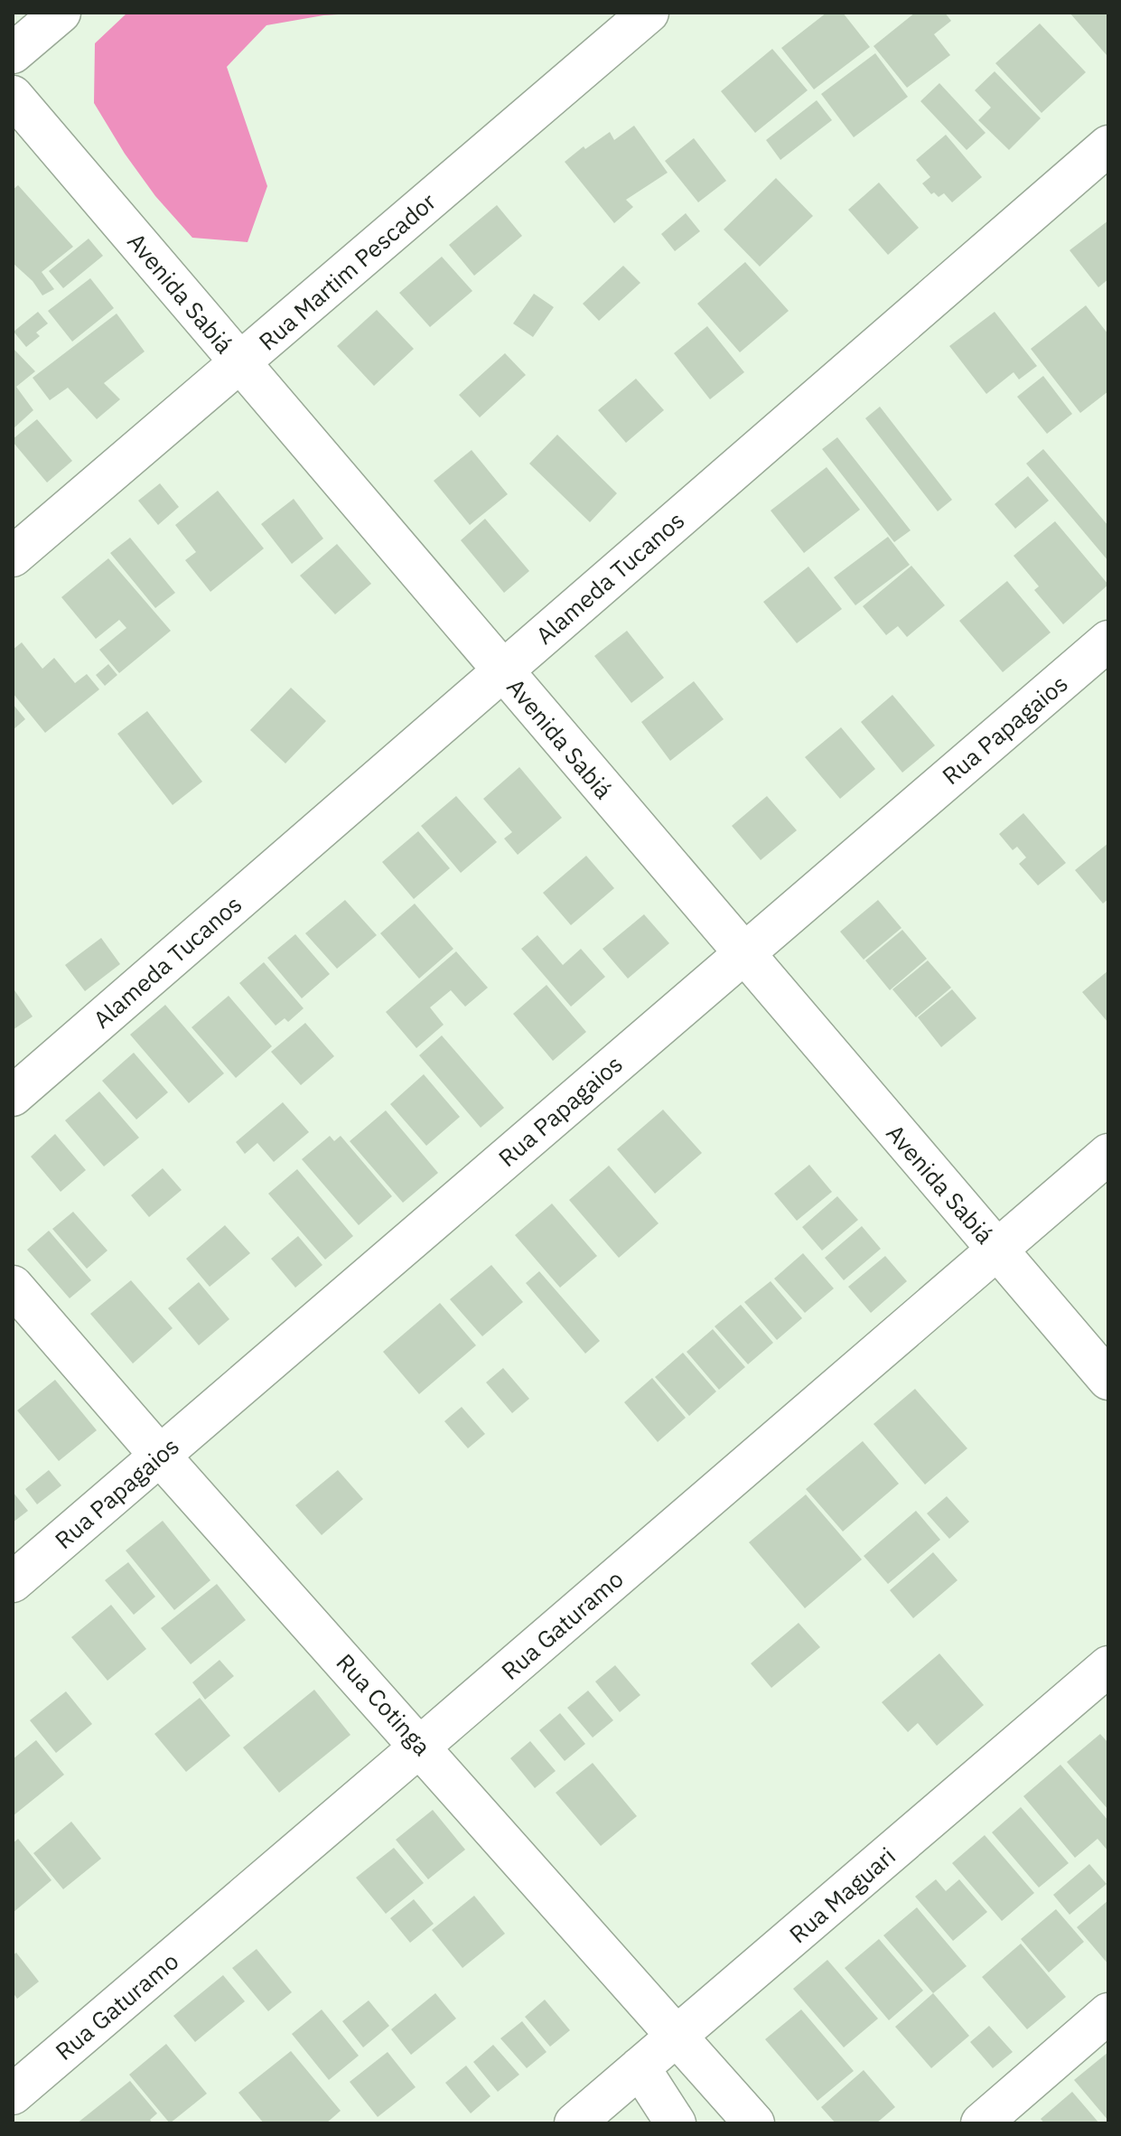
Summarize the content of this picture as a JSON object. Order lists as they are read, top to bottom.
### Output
{
  "streets": {
    "street": [
      "Rua Martim Pescador",
      "Avenida Sabiá",
      "Alameda Tucanos",
      "Rua Papagaios",
      "Rua Gaturamo",
      "Rua Cotinga",
      "Rua Maguari"
    ]
  },
  "crossings": [
    ["Rua Martim Pescador", "Avenida Sabiá"],
    ["Avenida Sabiá", "Alameda Tucanos"],
    ["Avenida Sabiá", "Rua Papagaios"],
    ["Avenida Sabiá", "Rua Gaturamo"],
    ["Rua Papagaios", "Rua Cotinga"],
    ["Rua Gaturamo", "Rua Cotinga"],
    ["Rua Cotinga", "Rua Maguari"]
  ]
}
